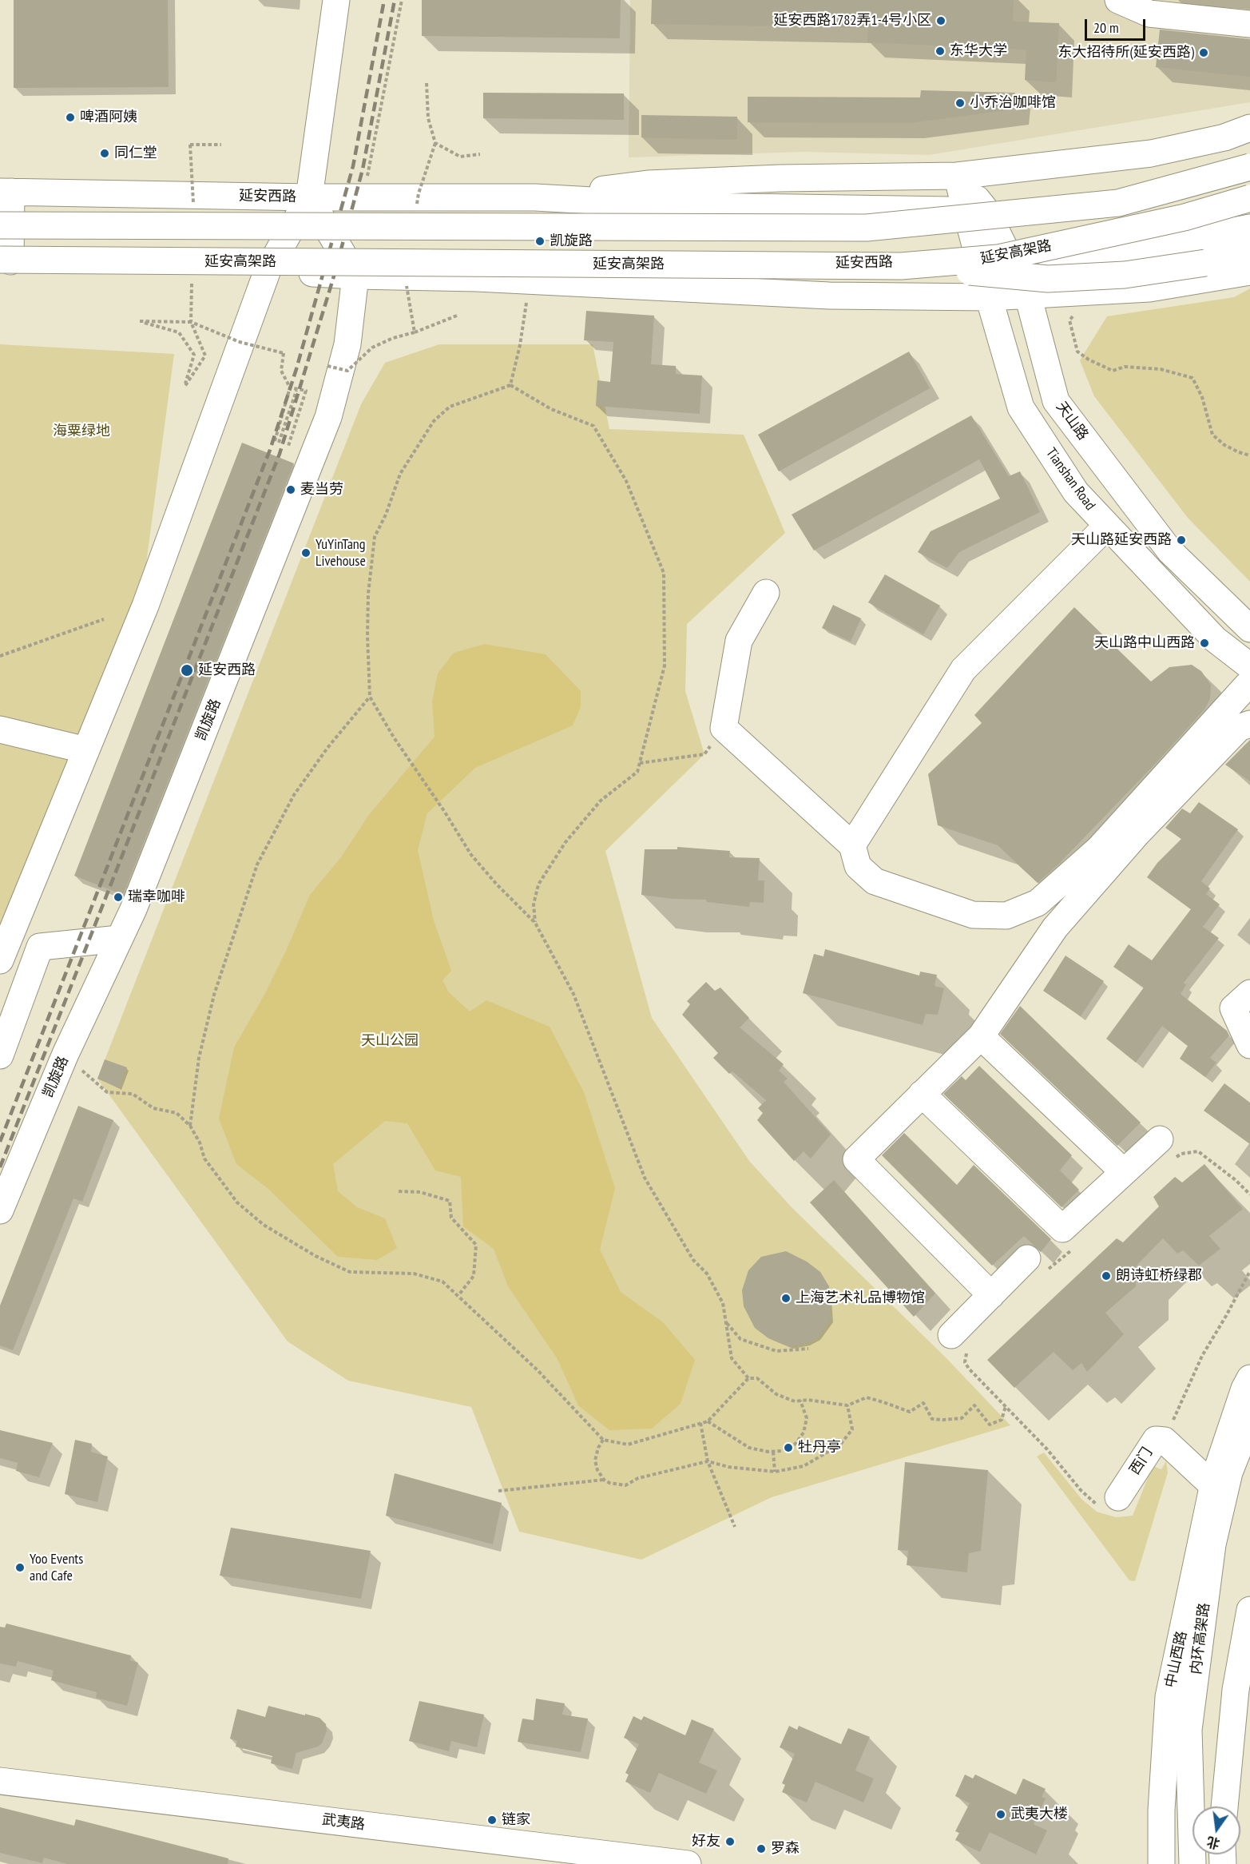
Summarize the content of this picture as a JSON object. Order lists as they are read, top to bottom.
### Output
{
  "streets": {
    "main road": [
      "延安西路",
      "延安高架路",
      "天山路",
      "Tianshan Road",
      "凯旋路",
      "西门",
      "内环高架路",
      "中山西路",
      "武夷路"
    ]
  },
  "crossings": [
    ["延安西路", "延安高架路"],
    ["延安西路", "天山路"],
    ["延安西路", "Tianshan Road"],
    ["延安西路", "凯旋路"],
    ["天山路", "Tianshan Road"],
    ["西门", "中山西路"]
  ],
  "parks": ["海粟绿地", "天山公园"],
  "places": [
    "延安西路1782弄1-4号小区",
    "东华大学",
    "东大招待所(延安西路)",
    "小乔治咖啡馆",
    "啤酒阿姨",
    "同仁堂",
    "凯旋路",
    "麦当劳",
    "天山路延安西路",
    "YuYinTang Livehouse",
    "天山路中山西路",
    "延安西路",
    "瑞幸咖啡",
    "朗诗虹桥绿郡",
    "上海艺术礼品博物馆",
    "牡丹亭",
    "Yoo Events and Cafe",
    "武夷大楼",
    "链家",
    "好友",
    "罗森"
  ],
  "scale_bar": "20 m",
  "north": "bottom"
}
